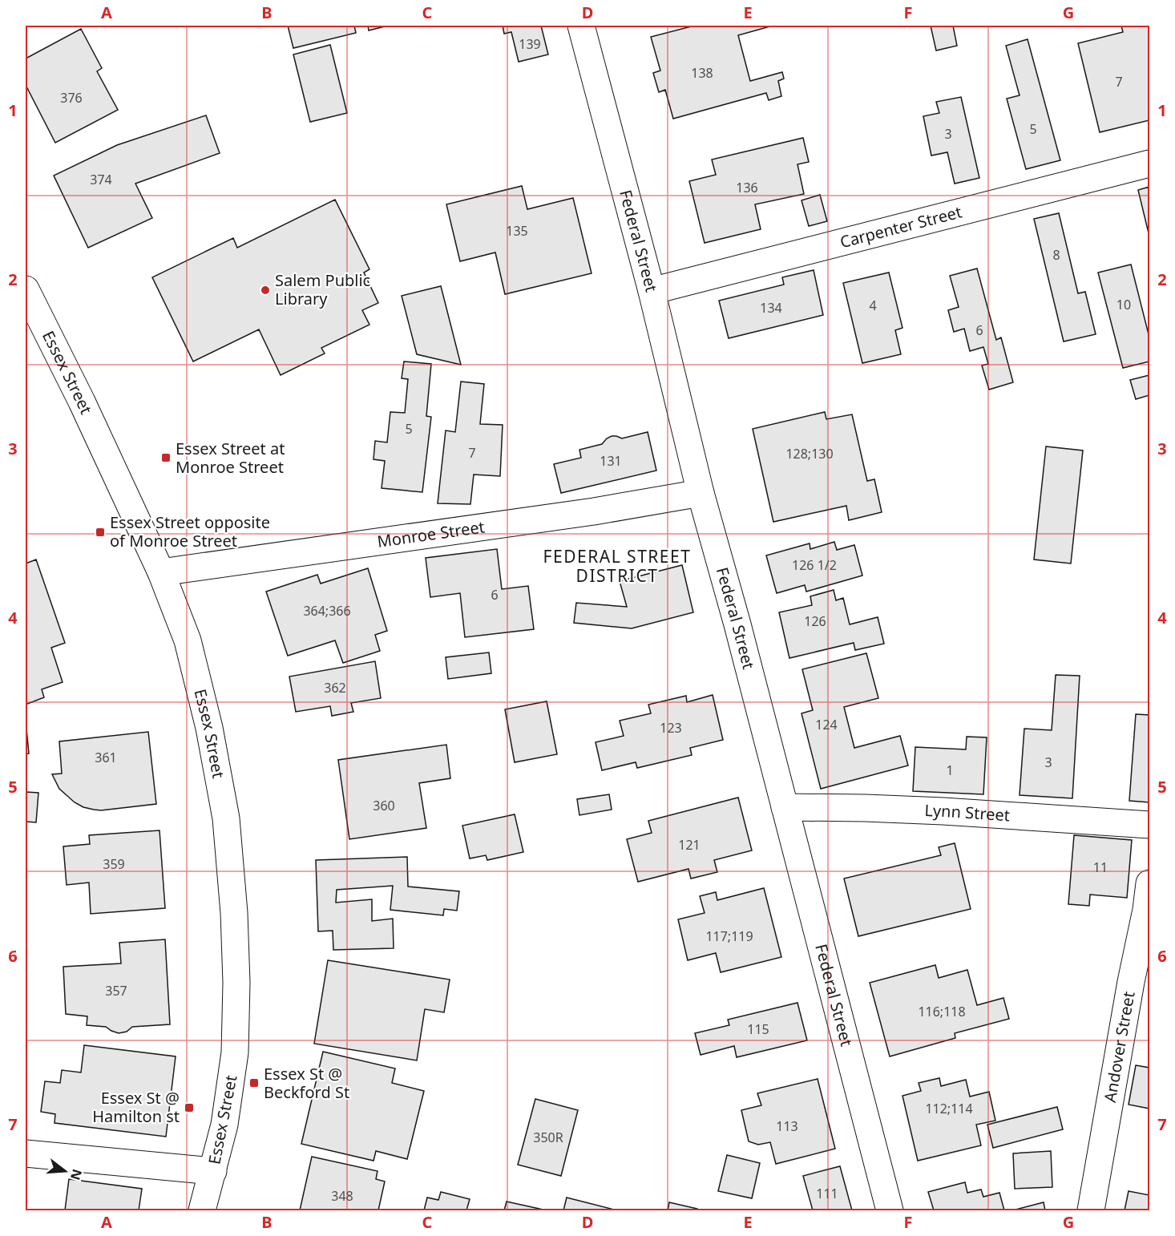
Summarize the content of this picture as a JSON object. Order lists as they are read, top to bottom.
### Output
{
  "streets": {
    "street": [
      "Carpenter Street",
      "Federal Street",
      "Essex Street",
      "Monroe Street",
      "Lynn Street",
      "Andover Street"
    ]
  },
  "crossings": [
    ["Carpenter Street", "Federal Street"],
    ["Federal Street", "Monroe Street"],
    ["Federal Street", "Lynn Street"],
    ["Essex Street", "Monroe Street"]
  ],
  "districts": ["FEDERAL STREET DISTRICT"],
  "places": {
    "other": ["Salem Public Library"],
    "transit": [
      "Essex Street at Monroe Street",
      "Essex Street opposite of Monroe Street",
      "Essex St @ Beckford St",
      "Essex St @ Hamilton st"
    ]
  },
  "house_numbers": [
    "139",
    "138",
    "7",
    "376",
    "5",
    "3",
    "374",
    "136",
    "135",
    "8",
    "10",
    "4",
    "134",
    "6",
    "5",
    "7",
    "128;130",
    "131",
    "126 1/2",
    "6",
    "364;366",
    "126",
    "362",
    "124",
    "123",
    "361",
    "3",
    "1",
    "360",
    "121",
    "359",
    "11",
    "117;119",
    "357",
    "116;118",
    "115",
    "112;114",
    "113",
    "350R",
    "111",
    "348"
  ],
  "north": "right",
  "grid": {
    "columns": [
      "A",
      "B",
      "C",
      "D",
      "E",
      "F",
      "G"
    ],
    "rows": [
      "1",
      "2",
      "3",
      "4",
      "5",
      "6",
      "7"
    ]
  }
}
